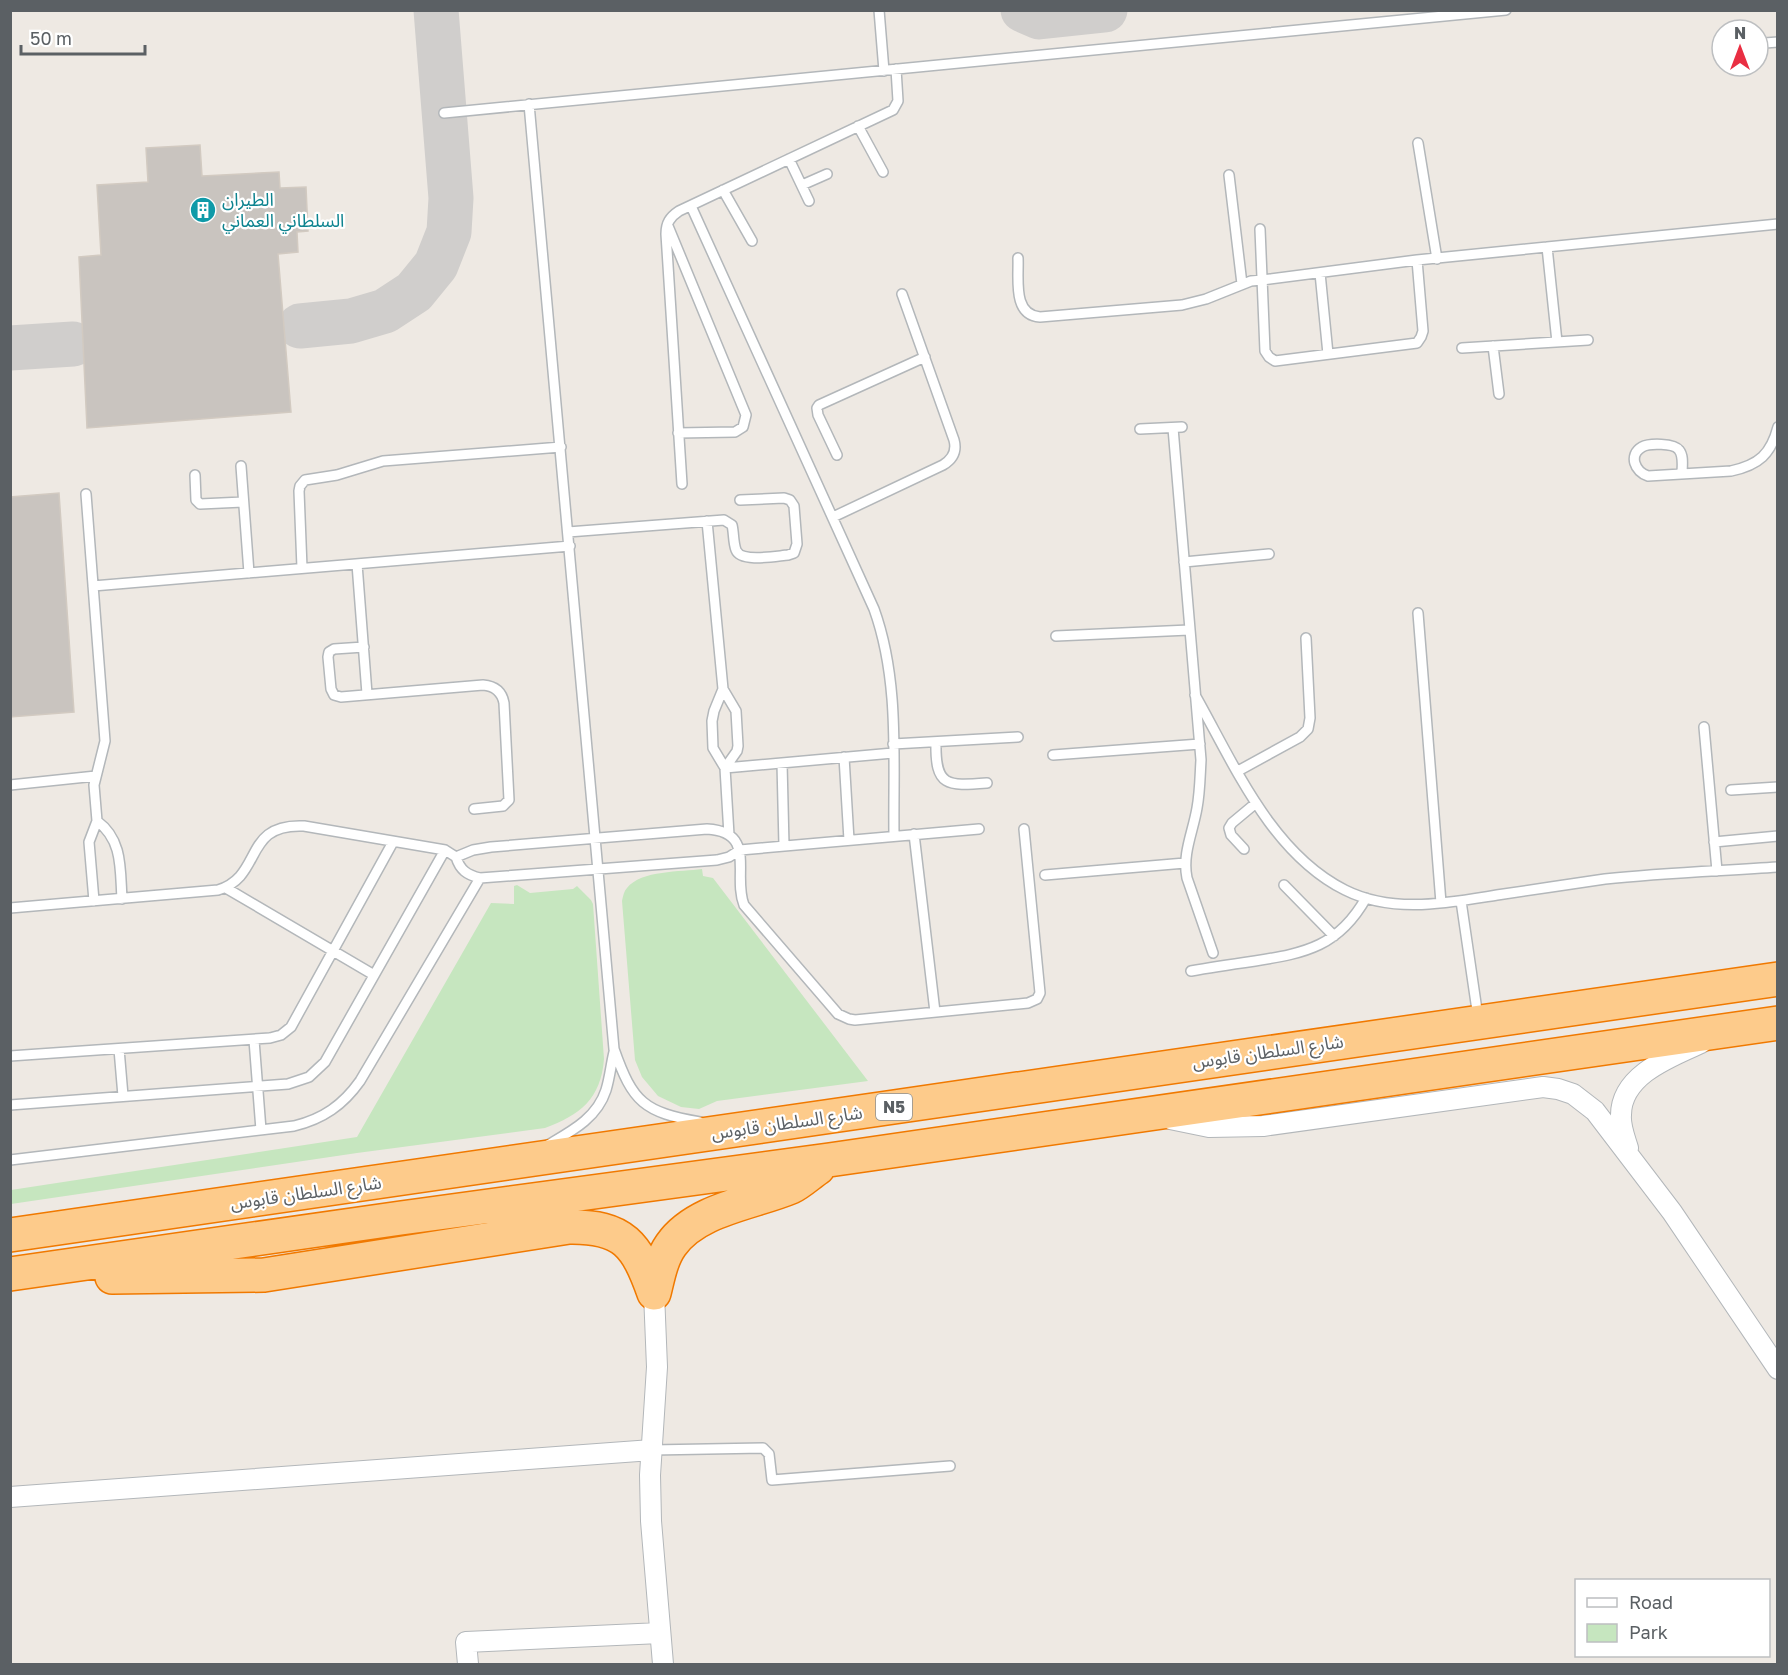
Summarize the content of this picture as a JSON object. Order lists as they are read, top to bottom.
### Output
{
  "streets": {
    "highway": ["شارع السلطان قابوس", "N5"]
  },
  "places": {
    "building": ["الطيران السلطاني العماني"]
  },
  "legend": ["Road", "Park"],
  "scale_bar": "50 m",
  "north": "top"
}
